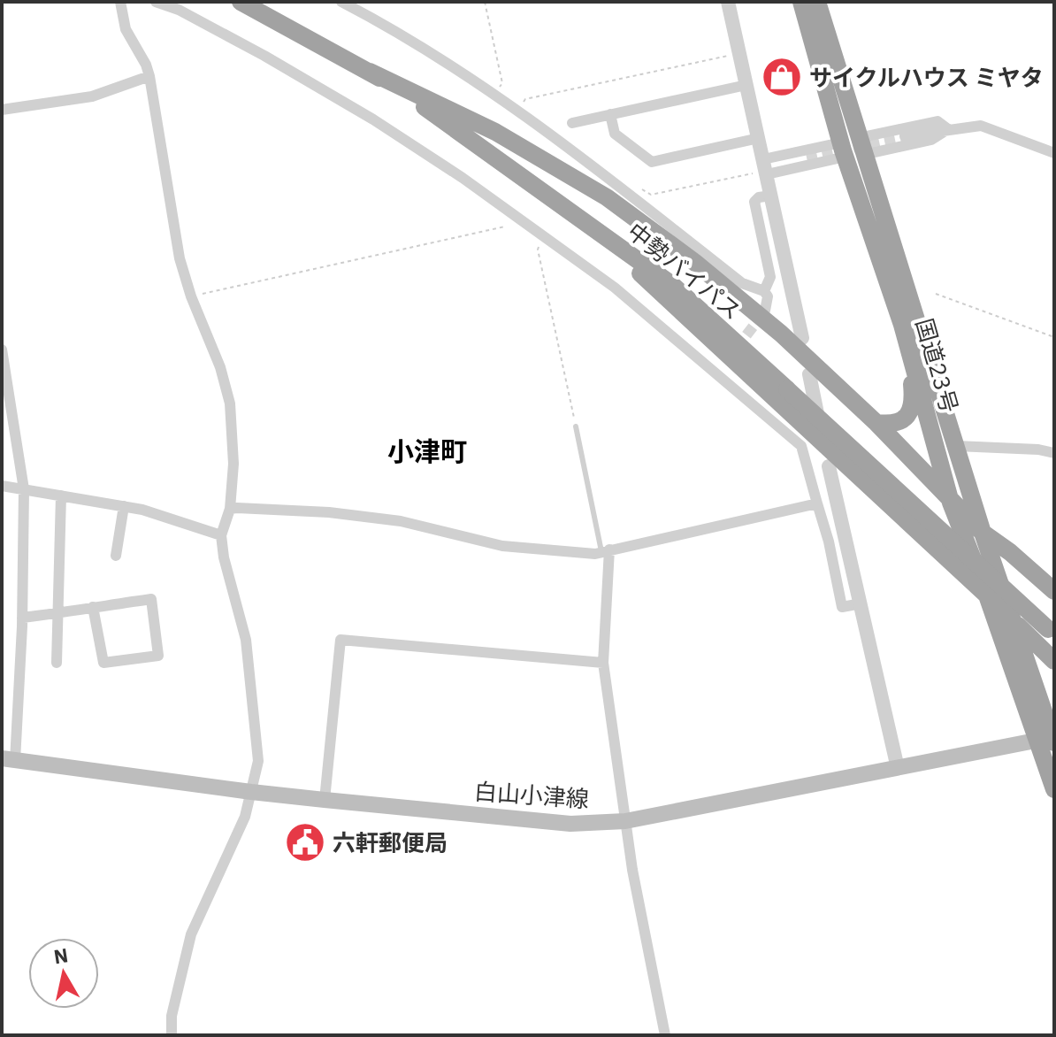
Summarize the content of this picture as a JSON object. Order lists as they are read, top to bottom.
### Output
{
  "streets": {
    "highway": ["中勢バイパス", "国道23号"],
    "main road": ["白山小津線"]
  },
  "crossings": [
    ["国道23号", "白山小津線"]
  ],
  "districts": ["小津町"],
  "places": {
    "shop": ["サイクルハウス ミヤタ"],
    "public building": ["六軒郵便局"]
  },
  "north": "top"
}
